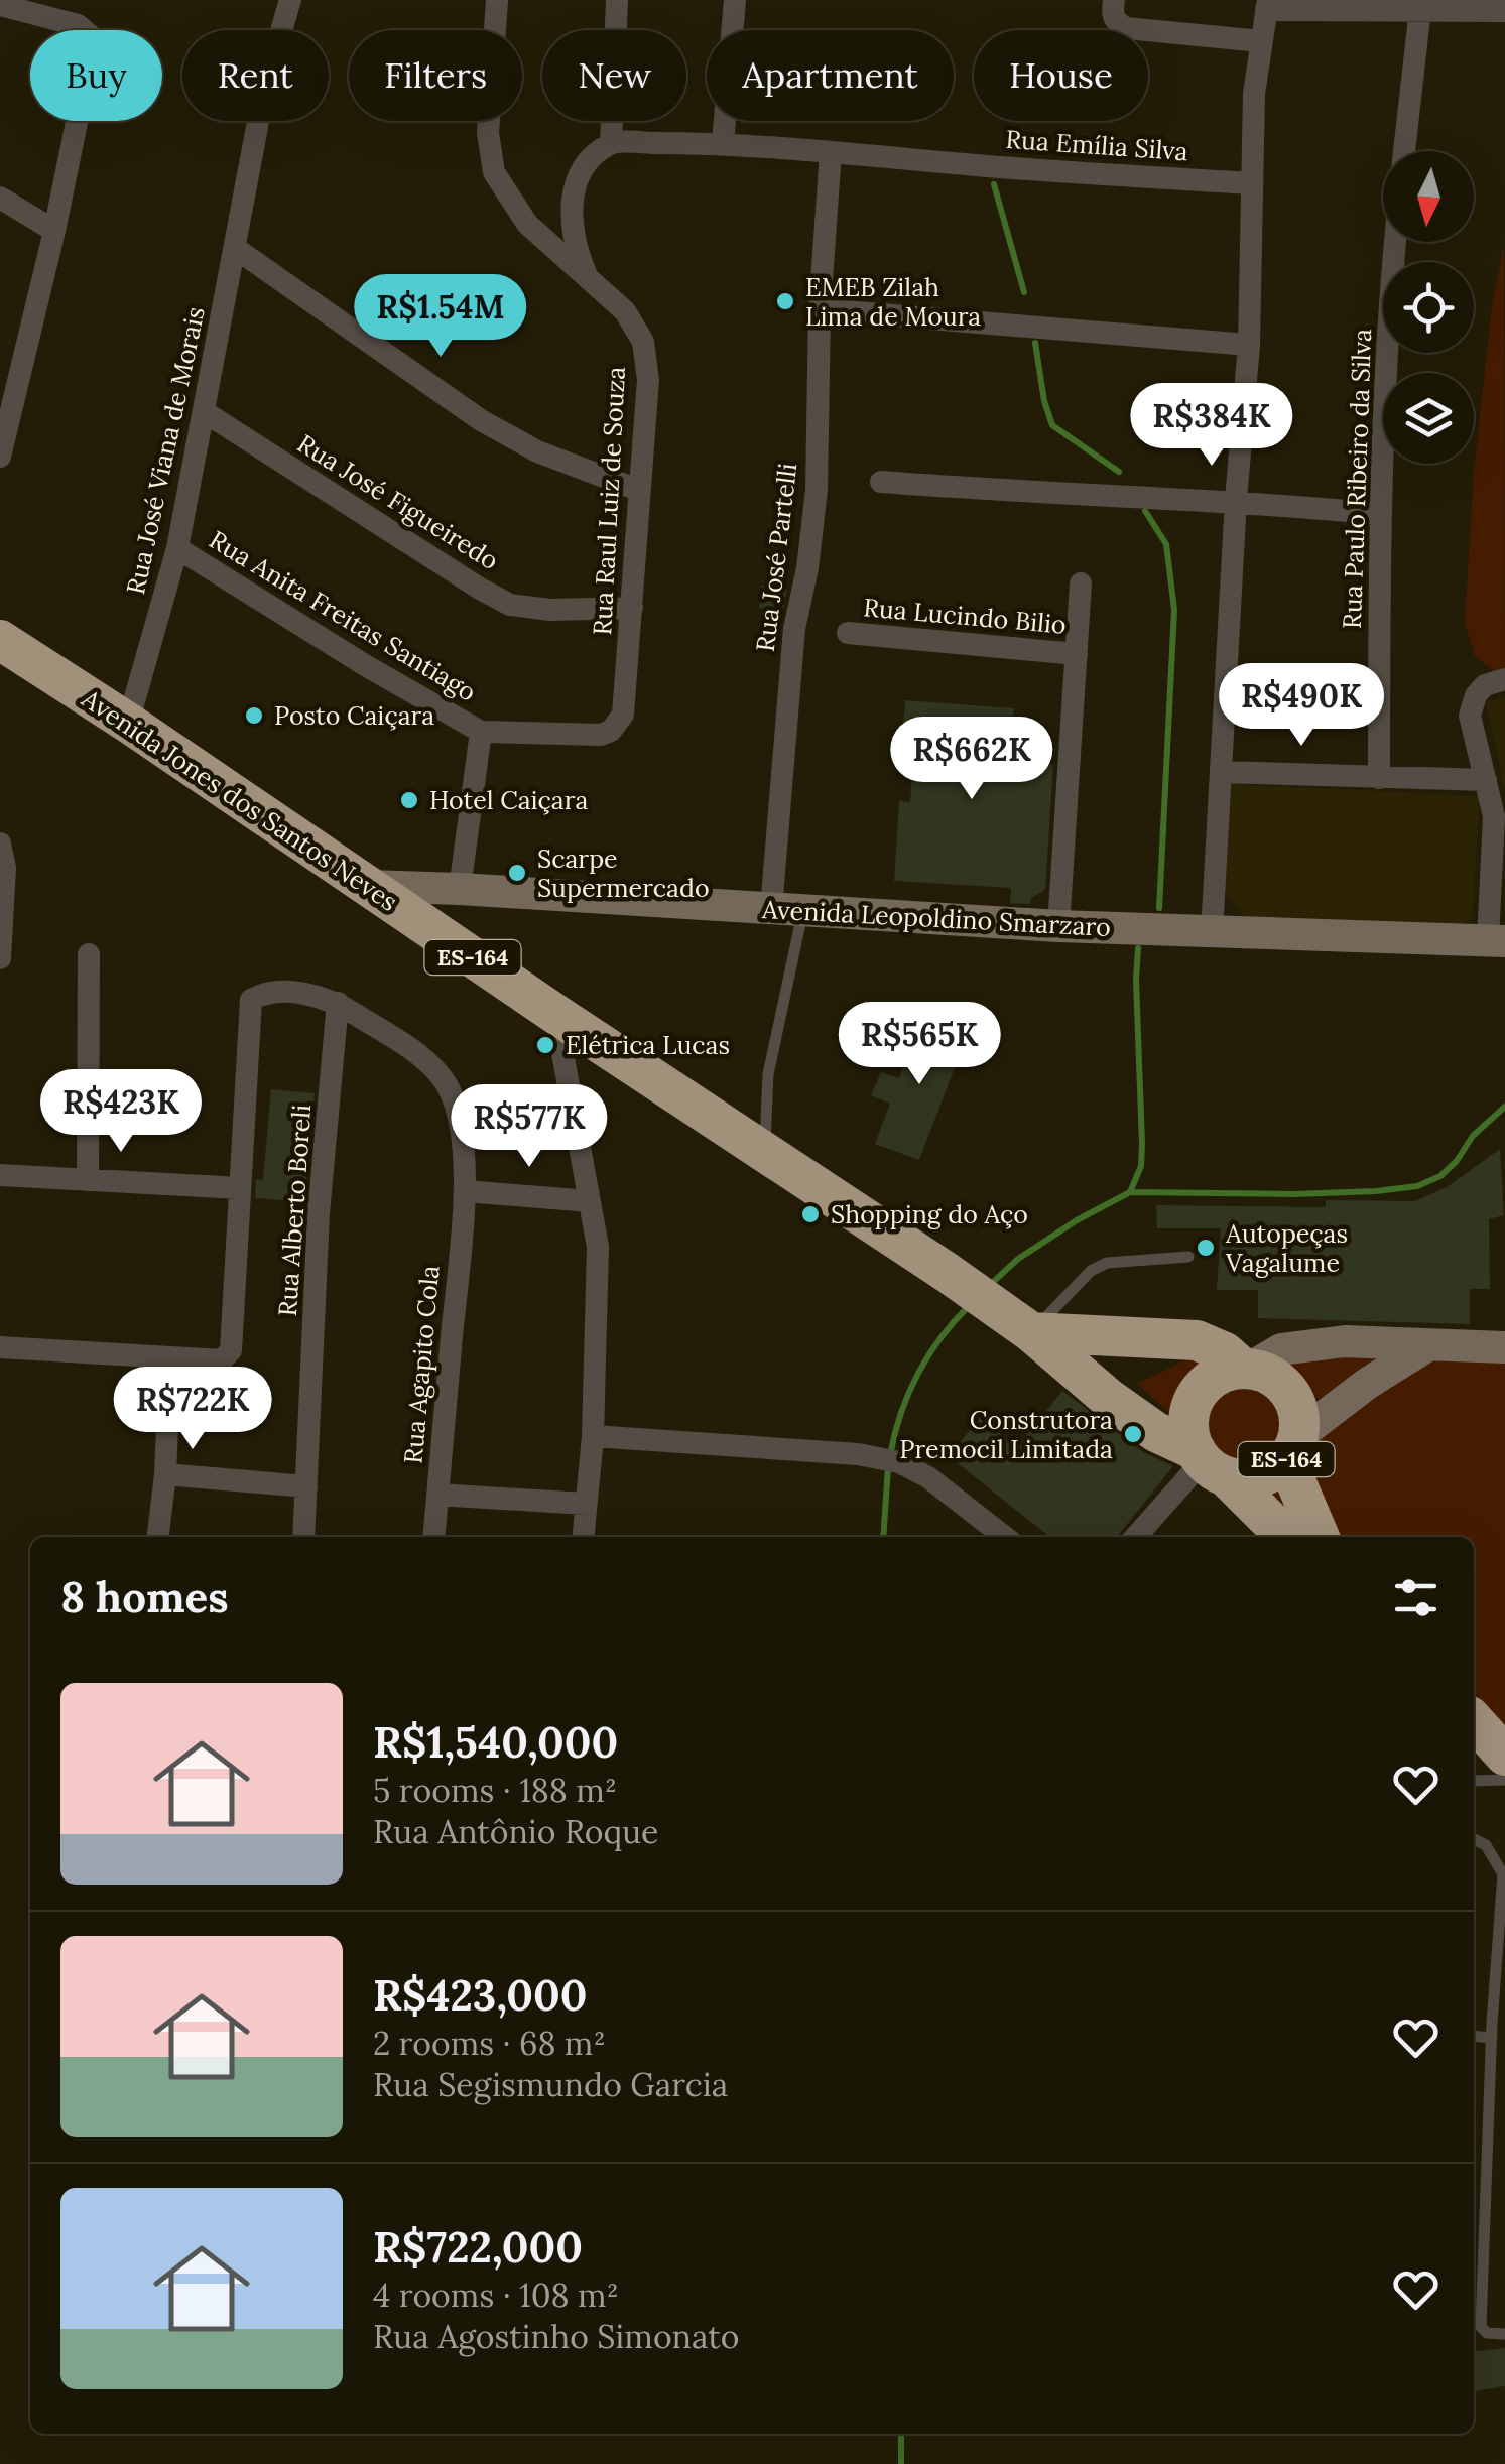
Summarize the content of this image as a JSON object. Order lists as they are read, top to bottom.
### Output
{
  "streets": {
    "highway": ["Avenida Jones dos Santos Neves", "ES-164"],
    "street": [
      "Rua Emília Silva",
      "Rua José Viana de Morais",
      "Rua Paulo Ribeiro da Silva",
      "Rua Raul Luiz de Souza",
      "Rua José Figueiredo",
      "Rua José Partelli",
      "Rua Anita Freitas Santiago",
      "Rua Lucindo Bilio",
      "Avenida Leopoldino Smarzaro",
      "Rua Alberto Boreli",
      "Rua Agapito Cola"
    ]
  },
  "crossings": [
    ["Rua Emília Silva", "Rua José Partelli"],
    ["Rua José Viana de Morais", "Rua José Figueiredo"],
    ["Rua José Viana de Morais", "Rua Anita Freitas Santiago"],
    ["Rua José Viana de Morais", "Avenida Jones dos Santos Neves"],
    ["Rua Raul Luiz de Souza", "Rua José Figueiredo"],
    ["Rua Raul Luiz de Souza", "Rua Anita Freitas Santiago"],
    ["Rua José Partelli", "Avenida Leopoldino Smarzaro"],
    ["Avenida Jones dos Santos Neves", "Avenida Leopoldino Smarzaro"],
    ["Avenida Jones dos Santos Neves", "ES-164"],
    ["Rua Alberto Boreli", "Rua Agapito Cola"]
  ],
  "places": [
    "EMEB Zilah Lima de Moura",
    "Posto Caiçara",
    "Hotel Caiçara",
    "Scarpe Supermercado",
    "Elétrica Lucas",
    "Shopping do Aço",
    "Autopeças Vagalume",
    "Construtora Premocil Limitada"
  ],
  "north": "bottom",
  "page": {
    "chip": [
      "Buy",
      "Rent",
      "Filters",
      "New",
      "Apartment",
      "House"
    ],
    "price": [
      "R$1.54M",
      "R$384K",
      "R$490K",
      "R$662K",
      "R$565K",
      "R$423K",
      "R$577K",
      "R$722K"
    ],
    "heading": "8 homes",
    "list": [
      {
        "name": "R$1,540,000",
        "note": "5 rooms · 188 m² · Rua Antônio Roque"
      },
      {
        "name": "R$423,000",
        "note": "2 rooms · 68 m² · Rua Segismundo Garcia"
      },
      {
        "name": "R$722,000",
        "note": "4 rooms · 108 m² · Rua Agostinho Simonato"
      }
    ]
  }
}
